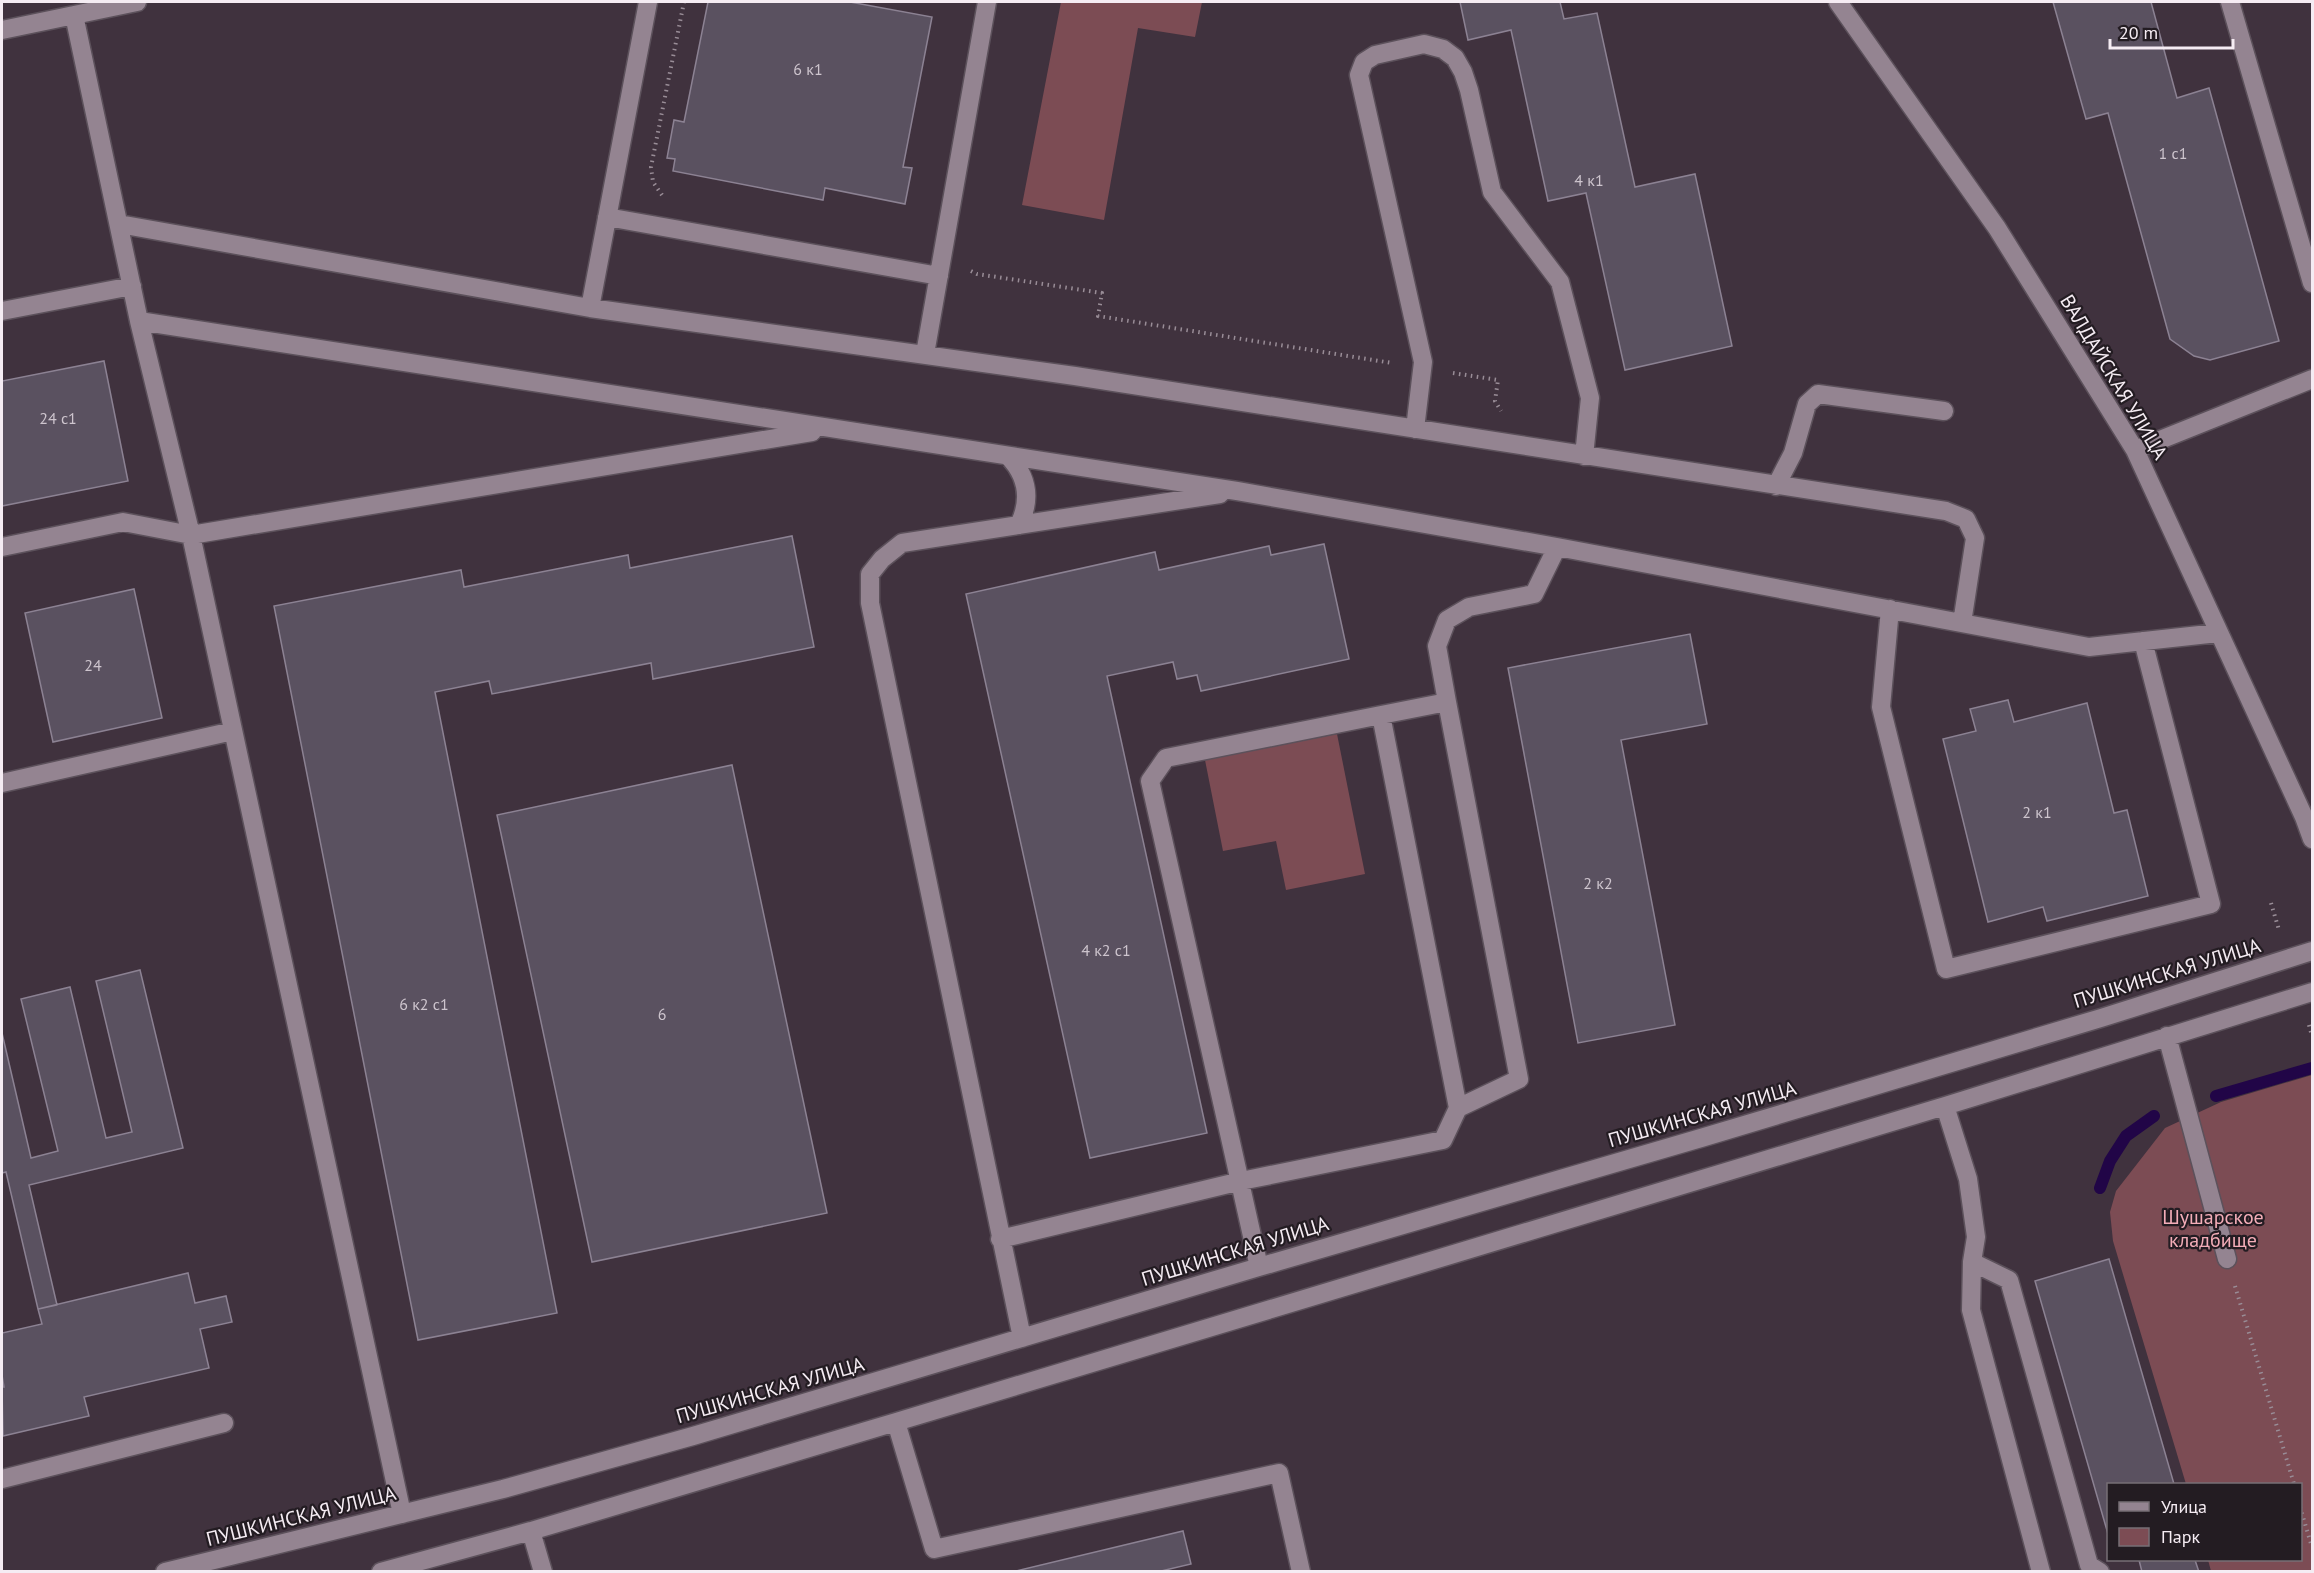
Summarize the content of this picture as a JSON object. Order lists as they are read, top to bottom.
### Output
{
  "streets": {
    "street": ["ВАЛДАЙСКАЯ УЛИЦА", "ПУШКИНСКАЯ УЛИЦА"]
  },
  "parks": ["Шушарское кладбище"],
  "house_numbers": [
    "6 к1",
    "1 с1",
    "4 к1",
    "24 с1",
    "24",
    "2 к1",
    "2 к2",
    "4 к2 с1",
    "6 к2 с1",
    "6"
  ],
  "legend": ["Улица", "Парк"],
  "scale_bar": "20 m"
}
